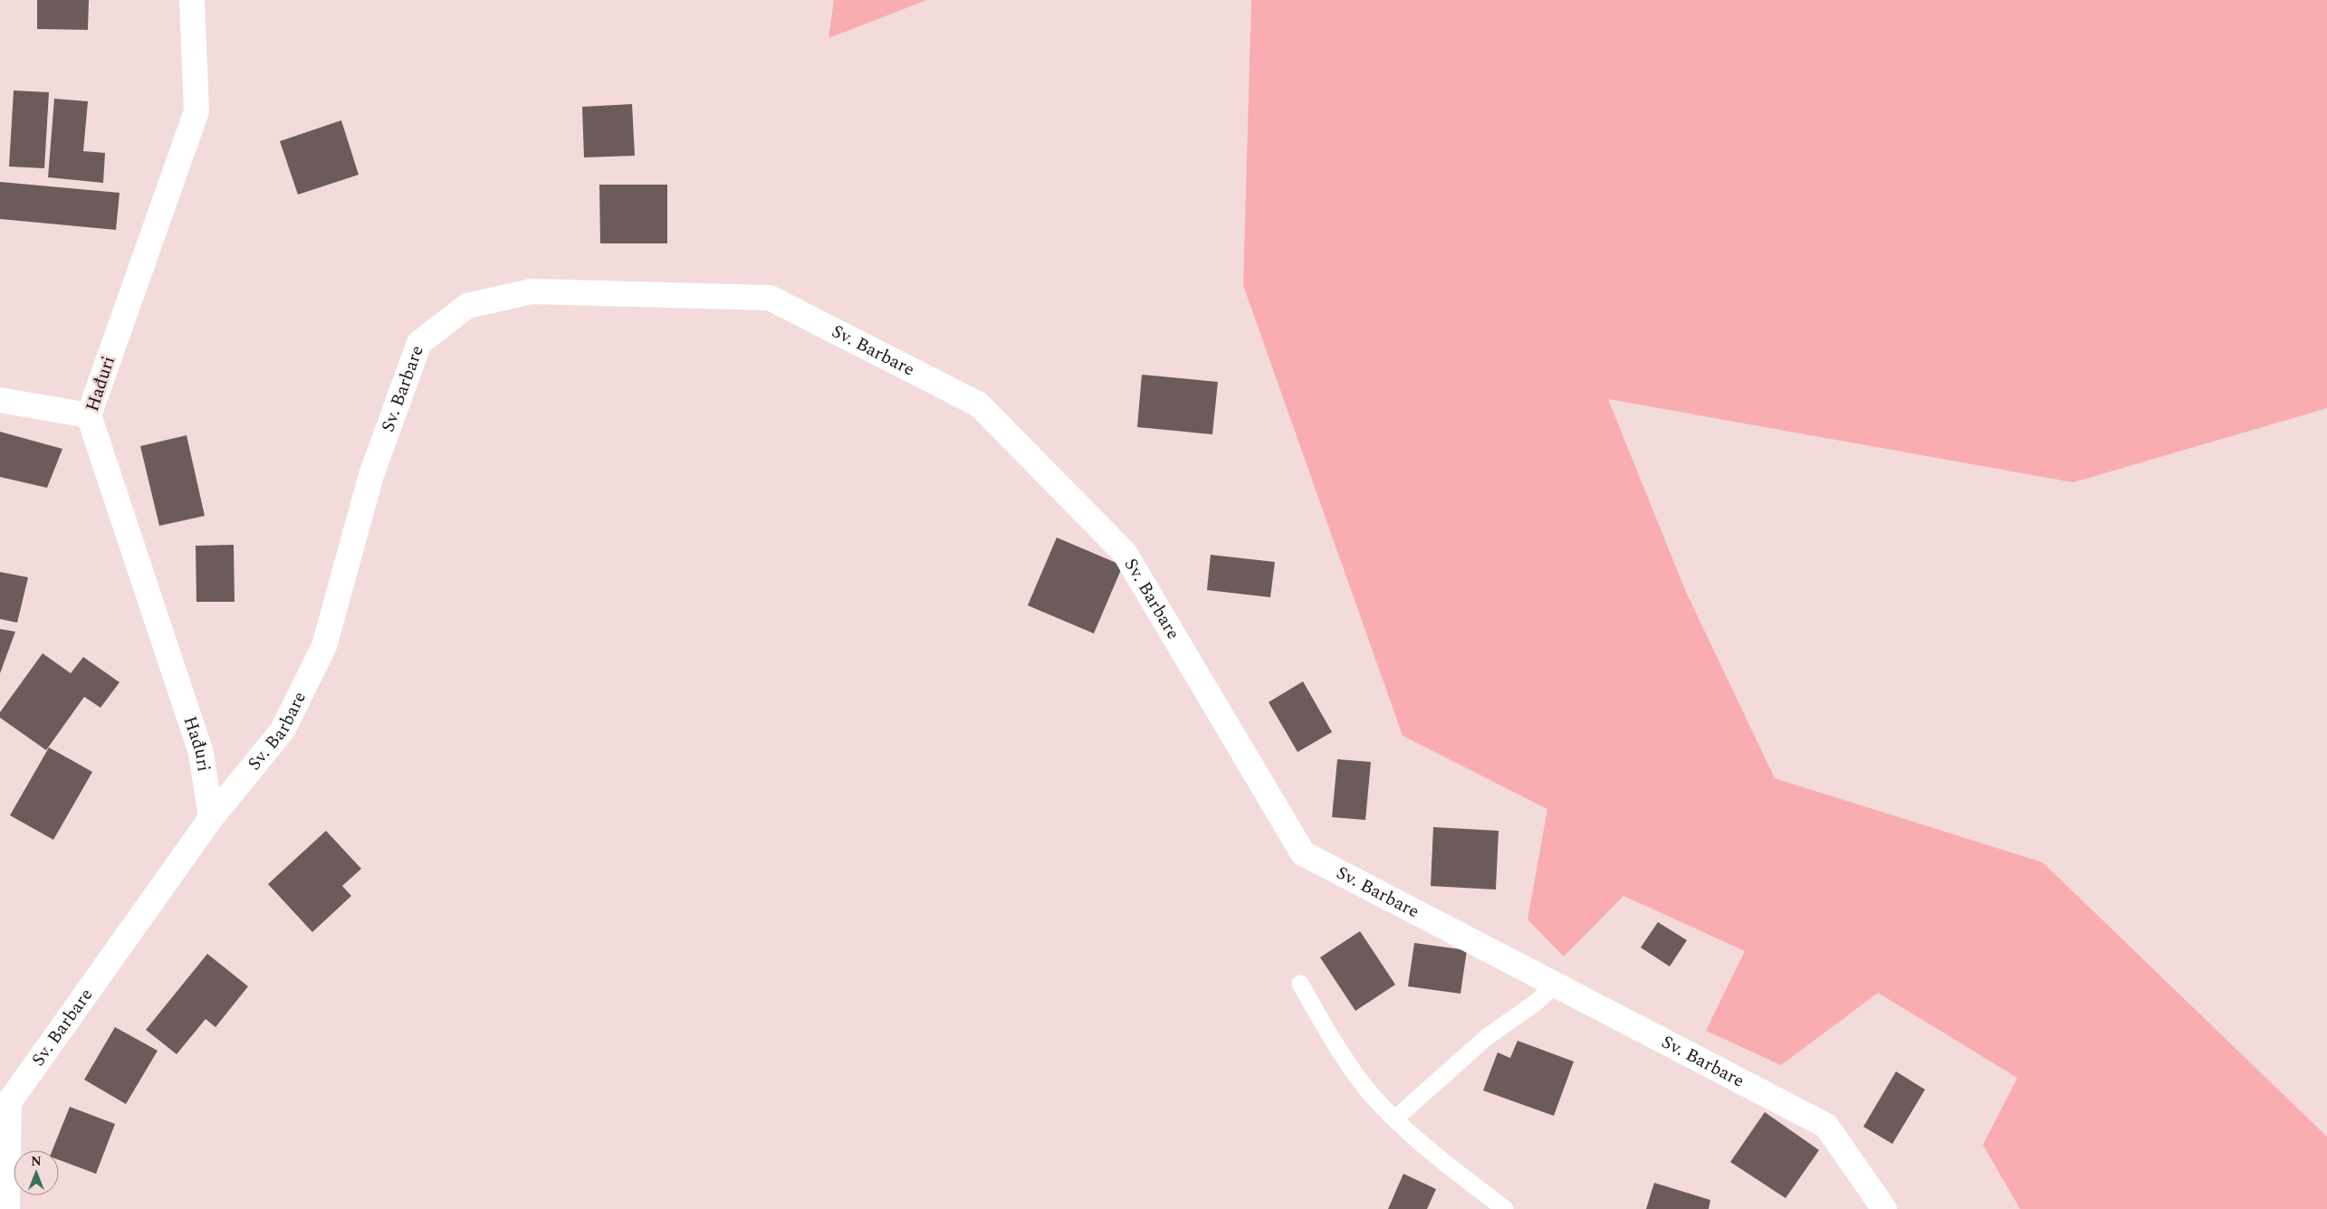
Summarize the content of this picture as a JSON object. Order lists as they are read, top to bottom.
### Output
{
  "streets": {
    "street": ["Sv. Barbare", "Hađuri"]
  },
  "crossings": [
    ["Sv. Barbare", "Hađuri"]
  ],
  "north": "top"
}
